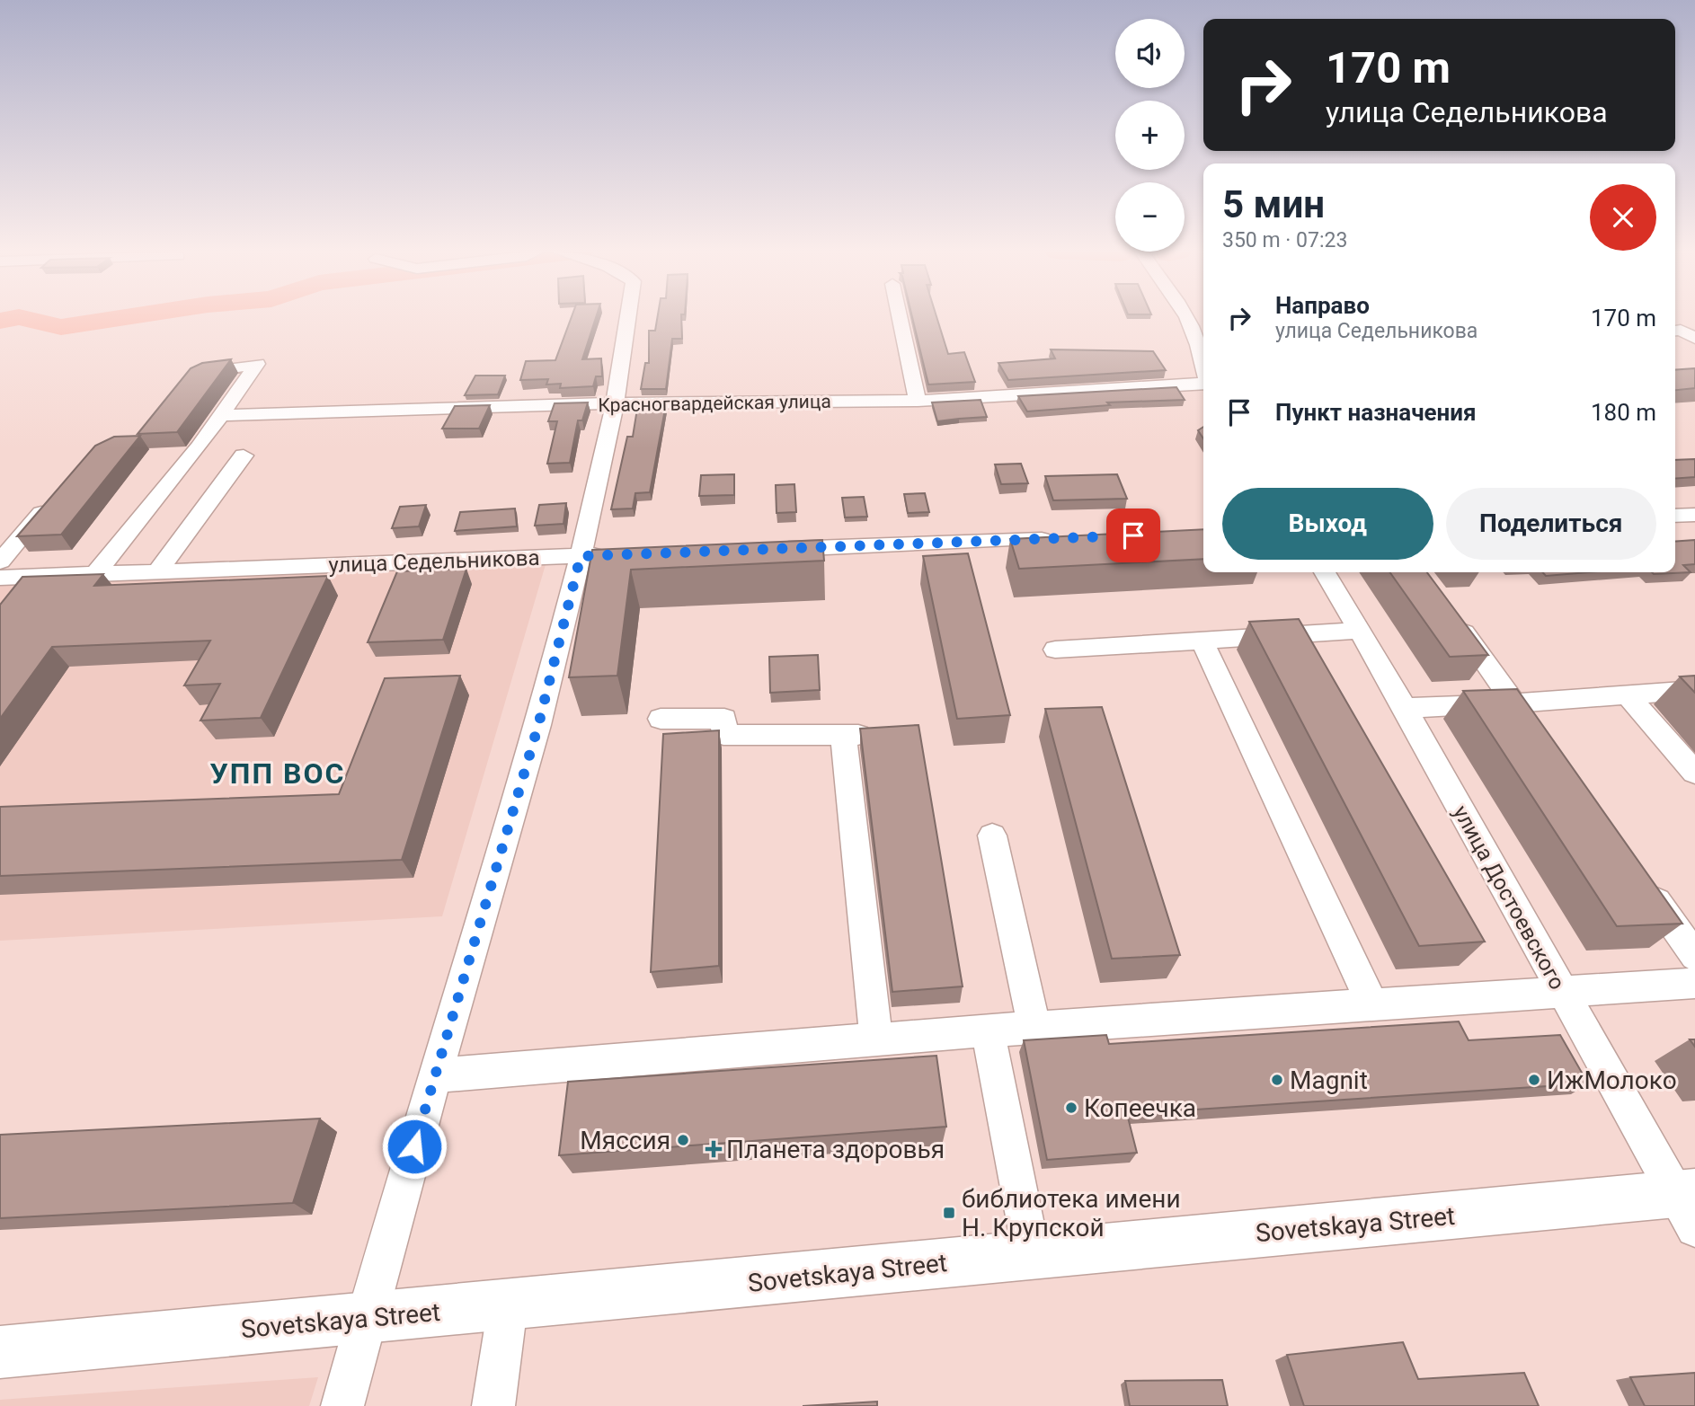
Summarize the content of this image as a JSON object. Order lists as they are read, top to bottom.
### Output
{
  "streets": {
    "main road": ["Sovetskaya Street"],
    "street": ["Красногвардейская улица", "улица Седельникова", "улица Достоевского"]
  },
  "crossings": [
    ["улица Достоевского", "Sovetskaya Street"]
  ],
  "districts": ["УПП ВОС"],
  "places": {
    "other": [
      "Magnit",
      "ИжМолоко",
      "Копеечка",
      "Мяссия"
    ],
    "health": ["Планета здоровья"],
    "transit": ["библиотека имени Н. Крупской"]
  },
  "page": {
    "map_buttons": ["+", "−"],
    "turn": ["170 m", "улица Седельникова"],
    "heading": ["5 мин", "350 m · 07:23"],
    "list": [
      {
        "name": "Направо",
        "note": "улица Седельникова",
        "value": "170 m"
      },
      {
        "name": "Пункт назначения",
        "value": "180 m"
      }
    ],
    "buttons": ["Выход", "Поделиться"]
  }
}
